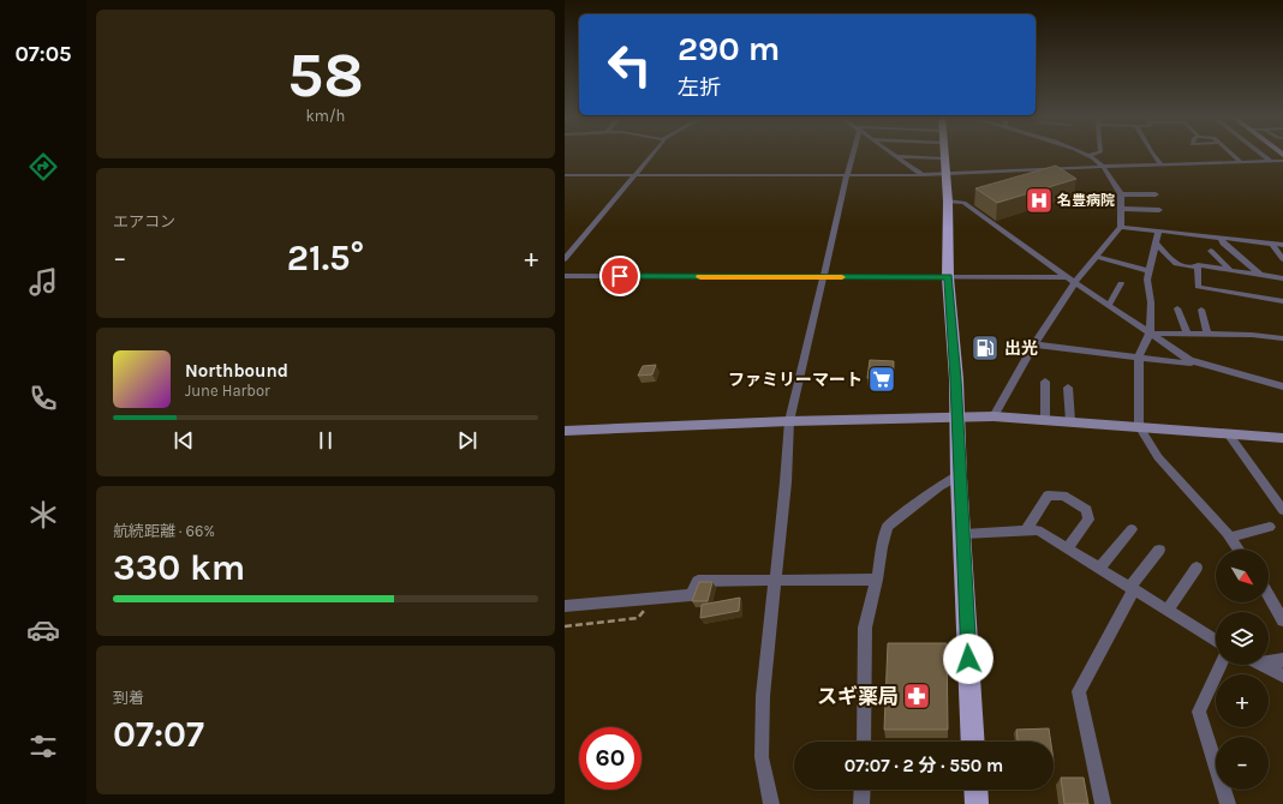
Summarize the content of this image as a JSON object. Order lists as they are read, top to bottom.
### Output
{
  "places": {
    "hospital": ["名豊病院"],
    "fuel station": ["出光"],
    "supermarket": ["ファミリーマート"],
    "pharmacy": ["スギ薬局"]
  },
  "north": "bottom right",
  "page": {
    "tabs": "07:05",
    "tile": [
      ["58", "km/h"],
      "エアコン",
      ["航続距離 · 66%", "330 km"],
      ["到着", "07:07"]
    ],
    "turn": ["290 m", "左折"],
    "heat": ["−", "21.5°", "+"],
    "song": ["Northbound", "June Harbor"],
    "map_buttons": ["+", "−"],
    "limit": "60",
    "trip": "07:07 · 2 分 · 550 m"
  }
}
